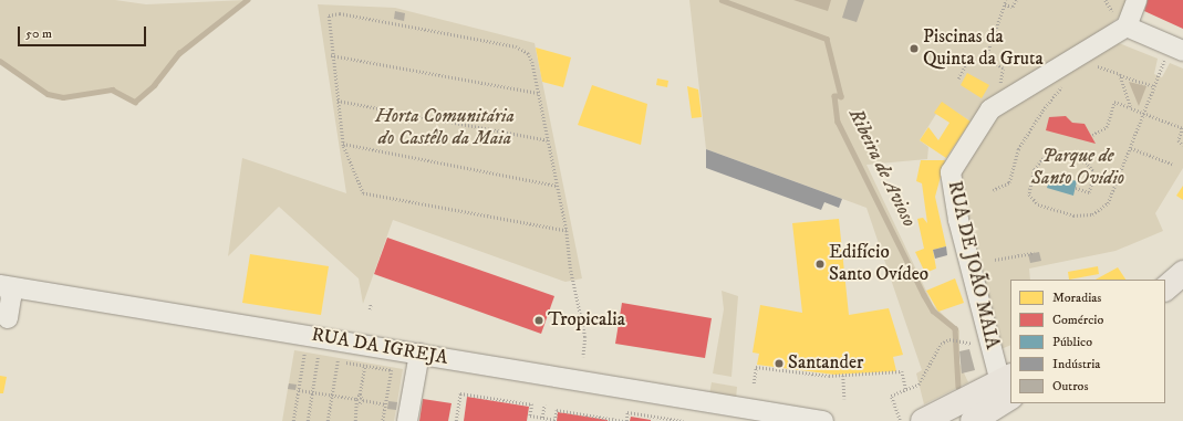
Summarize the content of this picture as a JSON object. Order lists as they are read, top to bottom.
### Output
{
  "streets": {
    "street": ["RUA DE JOÃO MAIA", "RUA DA IGREJA"]
  },
  "water": ["Ribeira de Avioso"],
  "parks": ["Horta Comunitária do Castêlo da Maia", "Parque de Santo Ovídio"],
  "places": [
    "Piscinas da Quinta da Gruta",
    "Edifício Santo Ovídeo",
    "Tropicalia",
    "Santander"
  ],
  "legend": [
    "Moradias",
    "Comércio",
    "Público",
    "Indústria",
    "Outros"
  ],
  "scale_bar": "50 m"
}
